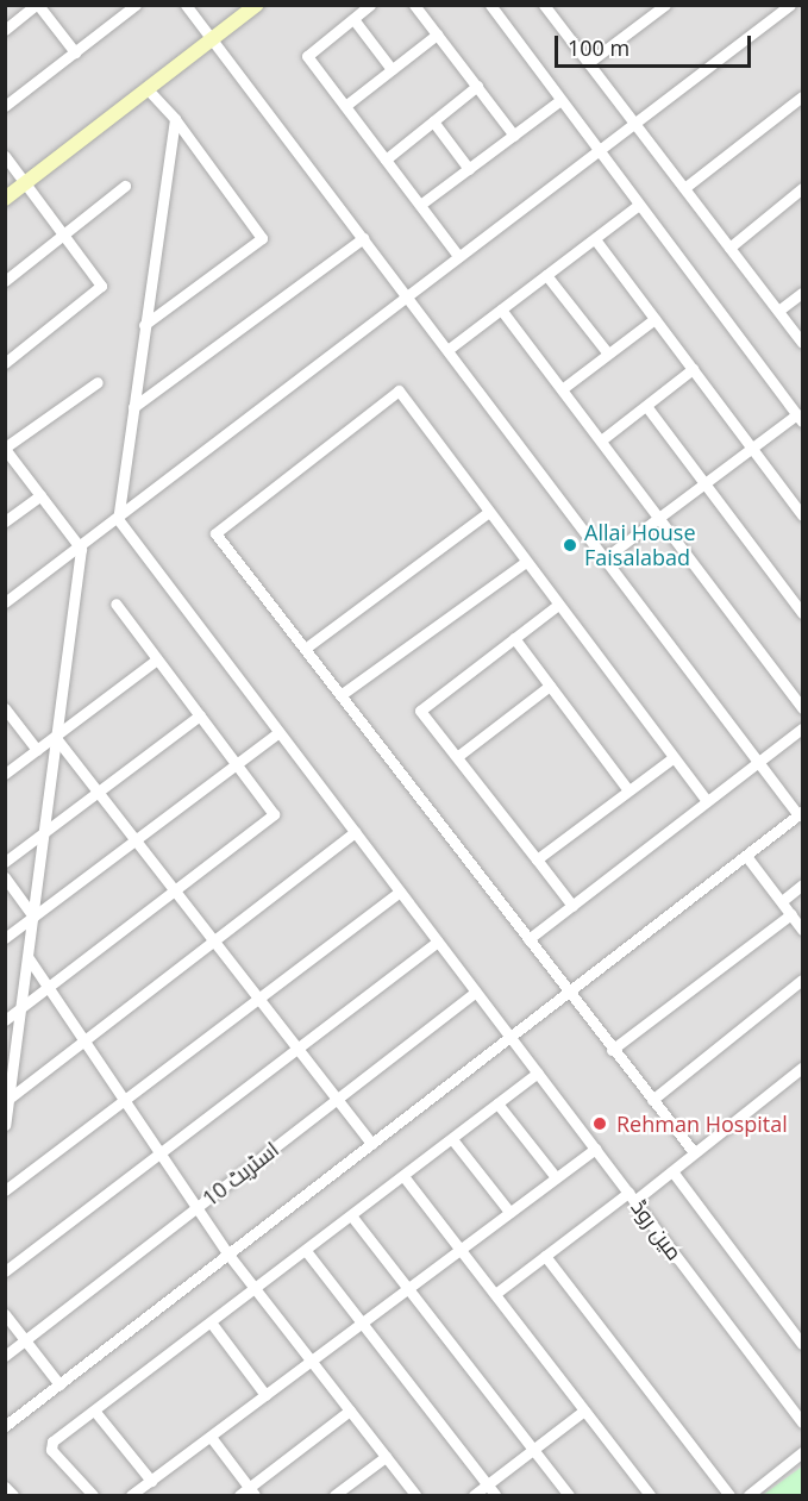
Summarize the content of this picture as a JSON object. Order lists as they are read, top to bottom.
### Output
{
  "streets": {
    "street": ["اسٹریٹ 10", "مین روڈ"]
  },
  "crossings": [
    ["اسٹریٹ 10", "مین روڈ"]
  ],
  "places": ["Allai House Faisalabad", "Rehman Hospital"],
  "scale_bar": "100 m"
}
